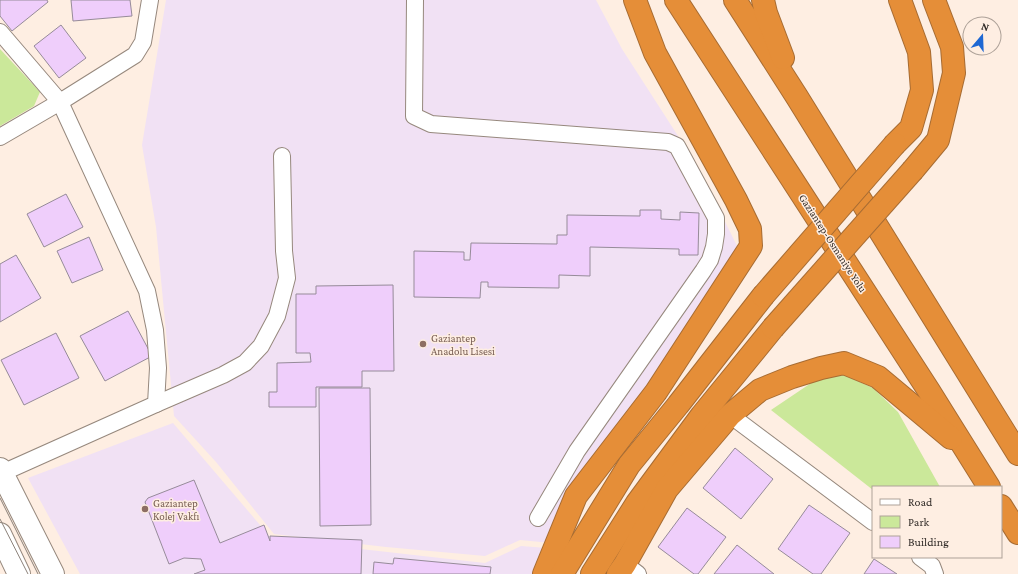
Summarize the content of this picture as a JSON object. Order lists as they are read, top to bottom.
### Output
{
  "streets": {
    "highway": ["Gaziantep-Osmaniye Yolu"]
  },
  "places": ["Gaziantep Anadolu Lisesi", "Gaziantep Kolej Vakfı"],
  "legend": ["Road", "Park", "Building"],
  "north": "top"
}
